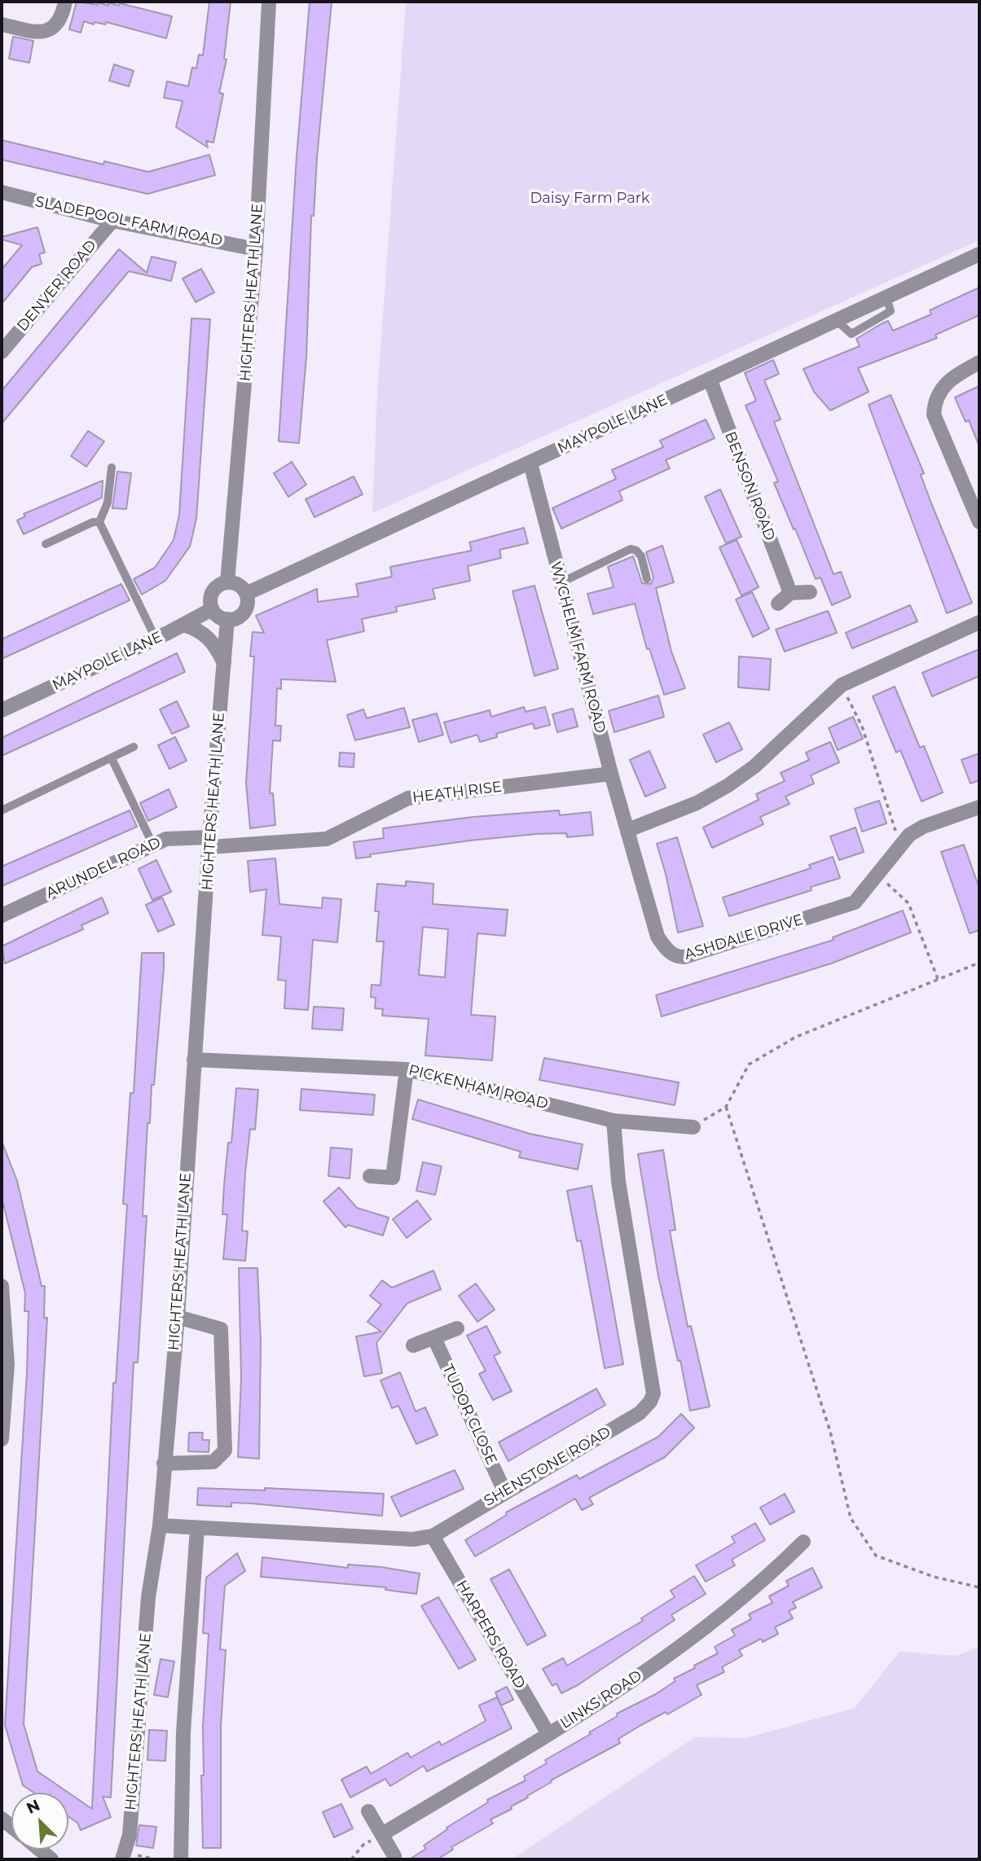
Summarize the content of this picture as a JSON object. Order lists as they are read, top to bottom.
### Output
{
  "streets": {
    "street": [
      "SLADEPOOL FARM ROAD",
      "DENVER ROAD",
      "HIGHTERS HEATH LANE",
      "MAYPOLE LANE",
      "BENSON ROAD",
      "WYCHELM FARM ROAD",
      "HEATH RISE",
      "ARUNDEL ROAD",
      "ASHDALE DRIVE",
      "PICKENHAM ROAD",
      "TUDOR CLOSE",
      "SHENSTONE ROAD",
      "HARPERS ROAD",
      "LINKS ROAD"
    ]
  },
  "crossings": [
    ["SLADEPOOL FARM ROAD", "DENVER ROAD"],
    ["SLADEPOOL FARM ROAD", "HIGHTERS HEATH LANE"],
    ["HIGHTERS HEATH LANE", "MAYPOLE LANE"],
    ["HIGHTERS HEATH LANE", "HEATH RISE"],
    ["HIGHTERS HEATH LANE", "ARUNDEL ROAD"],
    ["HIGHTERS HEATH LANE", "PICKENHAM ROAD"],
    ["HIGHTERS HEATH LANE", "SHENSTONE ROAD"],
    ["MAYPOLE LANE", "BENSON ROAD"],
    ["MAYPOLE LANE", "WYCHELM FARM ROAD"],
    ["WYCHELM FARM ROAD", "HEATH RISE"],
    ["WYCHELM FARM ROAD", "ASHDALE DRIVE"],
    ["HEATH RISE", "ARUNDEL ROAD"],
    ["PICKENHAM ROAD", "SHENSTONE ROAD"],
    ["TUDOR CLOSE", "SHENSTONE ROAD"],
    ["SHENSTONE ROAD", "HARPERS ROAD"],
    ["HARPERS ROAD", "LINKS ROAD"]
  ],
  "parks": ["Daisy Farm Park"],
  "north": "top left"
}
